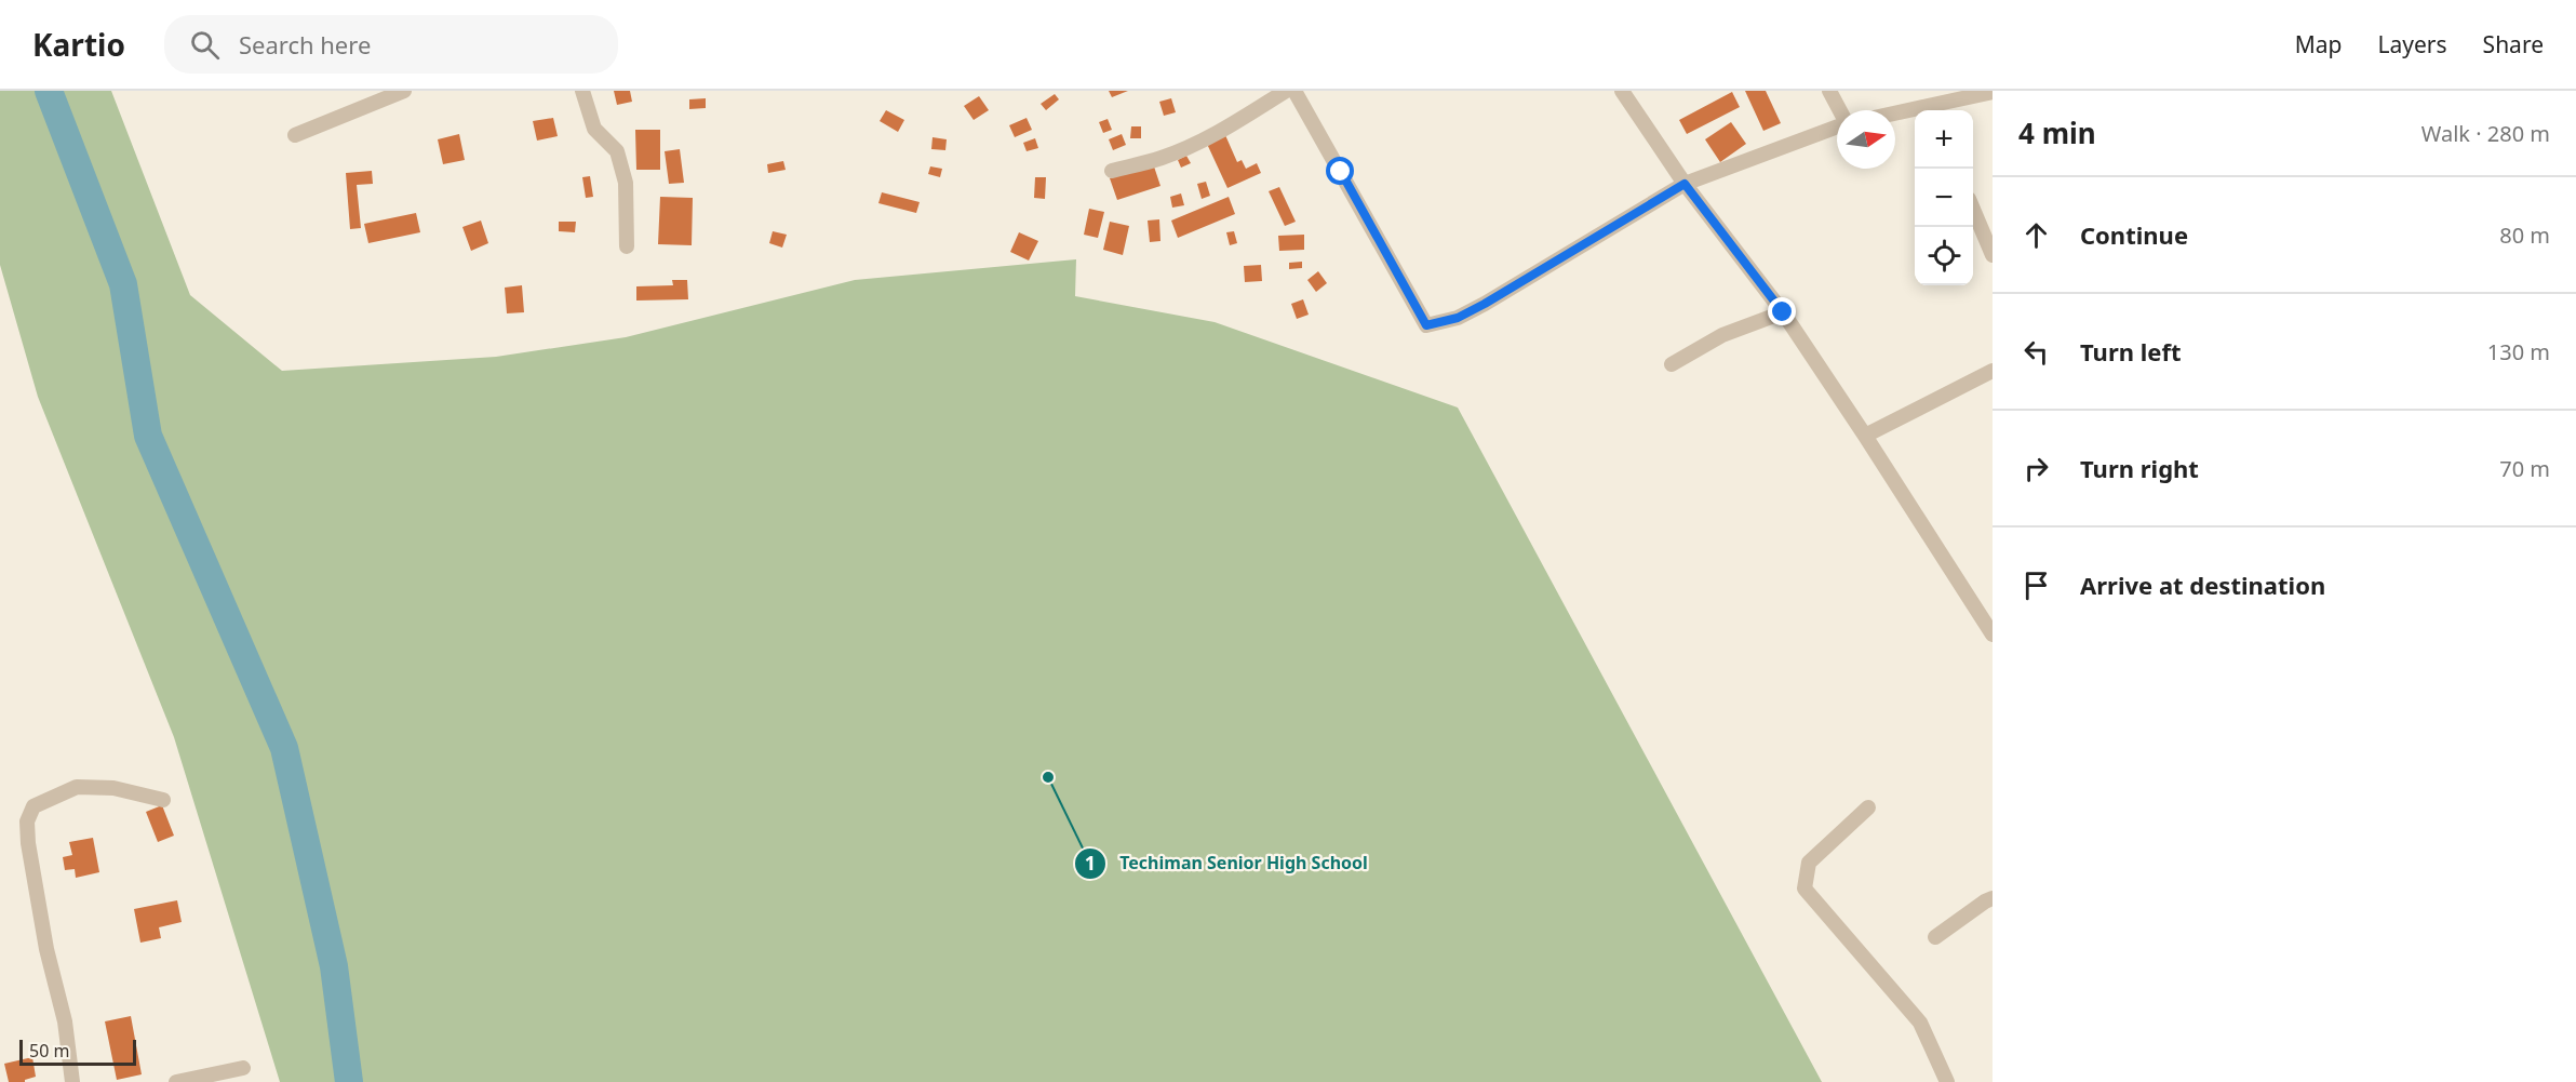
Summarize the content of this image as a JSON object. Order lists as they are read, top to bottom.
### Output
{
  "places": ["Techiman Senior High School"],
  "scale_bar": "50 m",
  "north": "right",
  "page": {
    "header": "Kartio",
    "search": "Search here",
    "nav": ["Map", "Layers", "Share"],
    "heading": ["4 min", "Walk · 280 m"],
    "map_buttons": ["+", "−"],
    "list": [
      ["Continue", "80 m"],
      ["Turn left", "130 m"],
      ["Turn right", "70 m"],
      "Arrive at destination"
    ],
    "scale": "50 m"
  }
}
